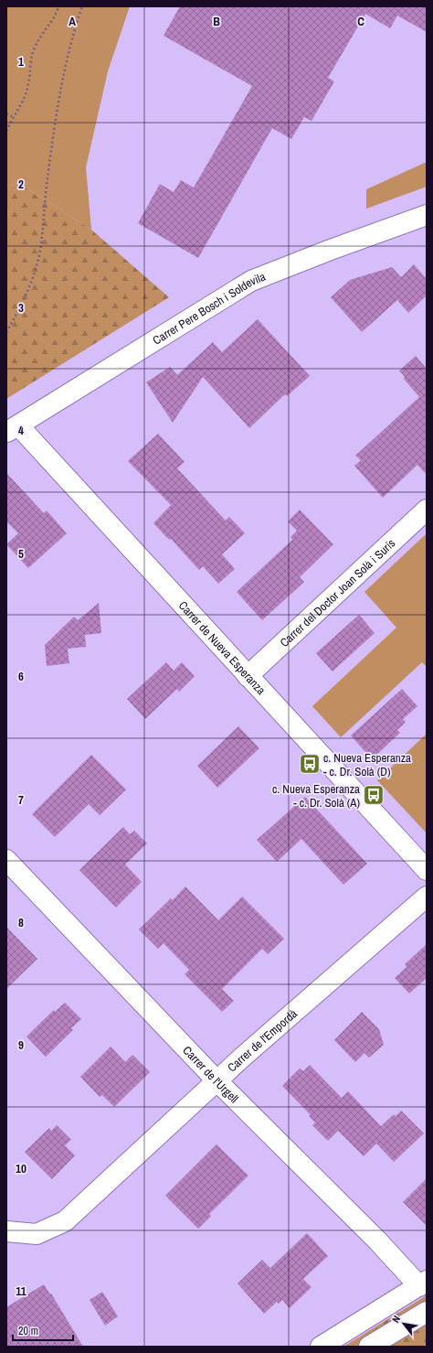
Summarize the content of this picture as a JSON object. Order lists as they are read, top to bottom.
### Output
{
  "streets": {
    "street": [
      "Carrer Pere Bosch i Soldevila",
      "Carrer del Doctor Joan Solà i Surís",
      "Carrer de Nueva Esperanza",
      "Carrer de l'Empordà",
      "Carrer de l'Urgell"
    ]
  },
  "crossings": [
    ["Carrer Pere Bosch i Soldevila", "Carrer de Nueva Esperanza"],
    ["Carrer del Doctor Joan Solà i Surís", "Carrer de Nueva Esperanza"],
    ["Carrer de l'Empordà", "Carrer de l'Urgell"]
  ],
  "places": {
    "bus stop": ["c. Nueva Esperanza - c. Dr. Solà (D)", "c. Nueva Esperanza - c. Dr. Solà (A)"]
  },
  "scale_bar": "20 m",
  "north": "top left",
  "grid": {
    "columns": ["A", "B", "C"],
    "rows": [
      "1",
      "2",
      "3",
      "4",
      "5",
      "6",
      "7",
      "8",
      "9",
      "10",
      "11"
    ]
  }
}
